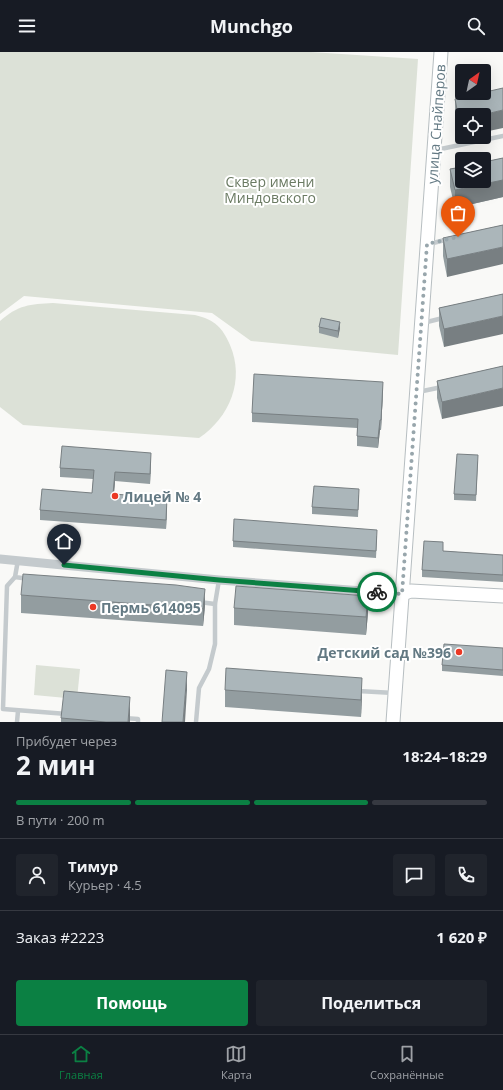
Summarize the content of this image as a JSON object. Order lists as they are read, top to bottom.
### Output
{
  "streets": {
    "street": ["улица Снайперов"]
  },
  "parks": ["Сквер имени Миндовского"],
  "places": ["Лицей № 4", "Пермь 614095", "Детский сад №396"],
  "north": "top right",
  "page": {
    "header": "Munchgo",
    "heading": ["2 мин", "Прибудет через", "18:24–18:29"],
    "panel": [
      "Тимур",
      "Курьер · 4.5",
      "Заказ #2223",
      "1 620 ₽"
    ],
    "bar": "В пути · 200 m",
    "buttons": ["Помощь", "Поделиться"],
    "tabs": ["Главная", "Карта", "Сохранённые"]
  }
}
